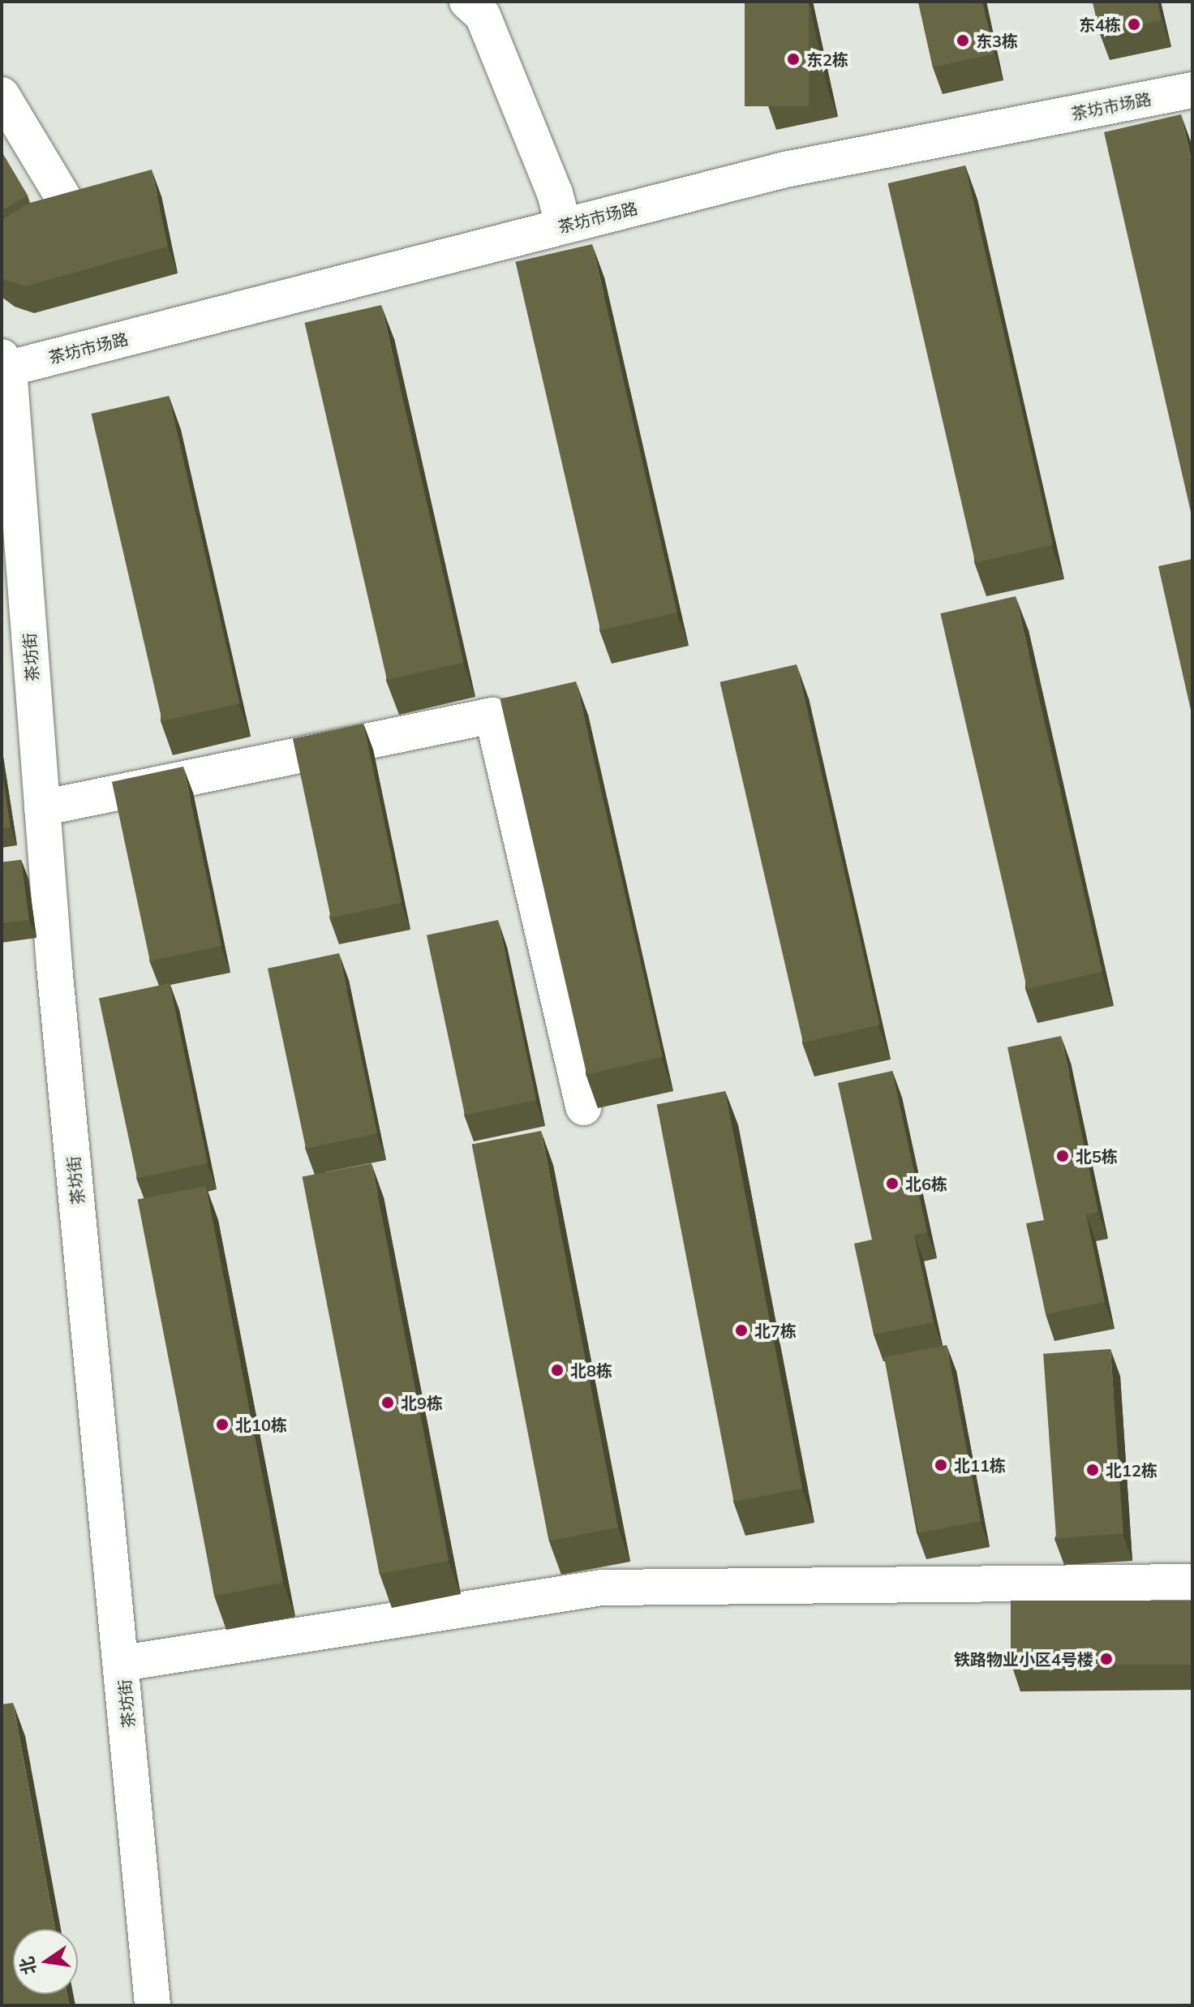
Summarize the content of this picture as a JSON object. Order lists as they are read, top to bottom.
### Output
{
  "streets": {
    "street": ["茶坊市场路", "茶坊街"]
  },
  "crossings": [
    ["茶坊市场路", "茶坊街"]
  ],
  "places": [
    "东4栋",
    "东3栋",
    "东2栋",
    "北5栋",
    "北6栋",
    "北7栋",
    "北8栋",
    "北9栋",
    "北10栋",
    "北11栋",
    "北12栋",
    "铁路物业小区4号楼"
  ],
  "north": "left"
}
